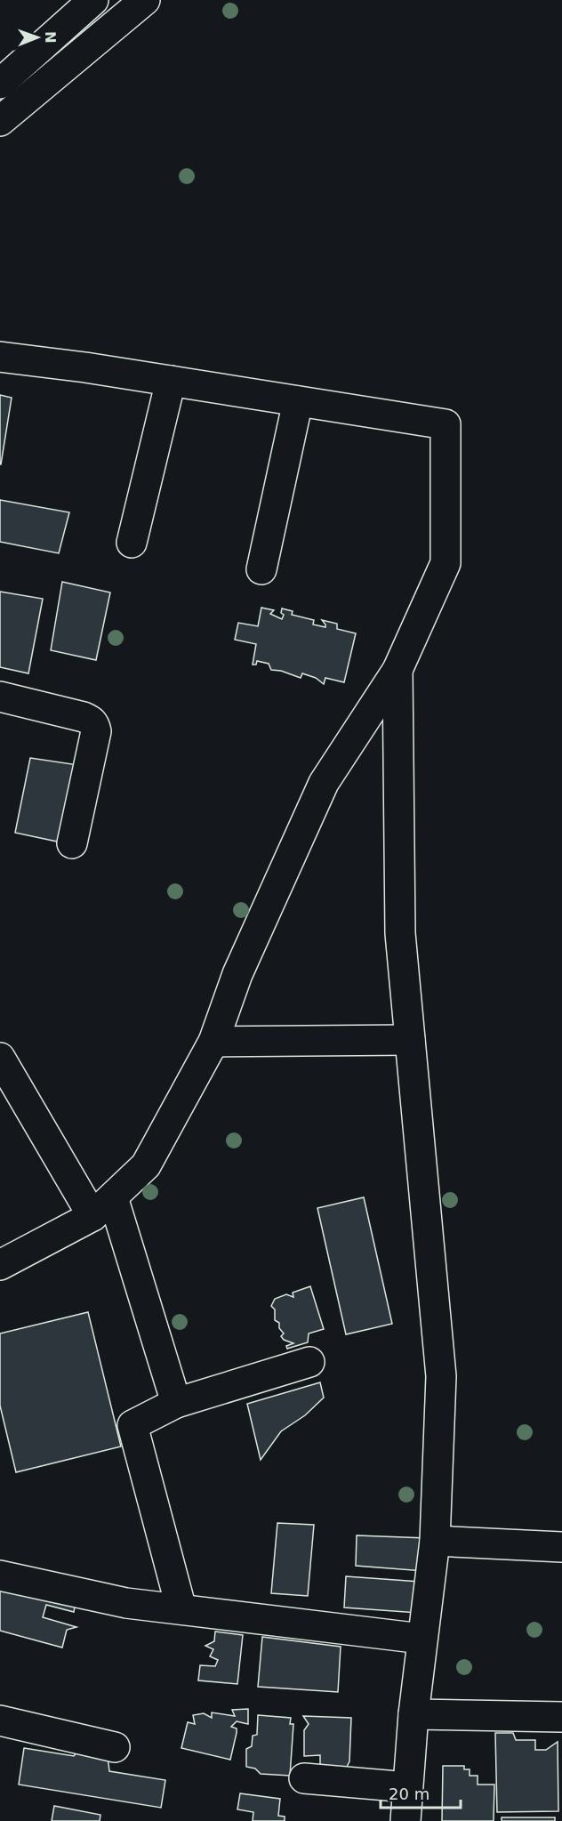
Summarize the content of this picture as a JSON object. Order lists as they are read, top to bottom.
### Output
{
  "scale_bar": "20 m",
  "north": "right"
}
